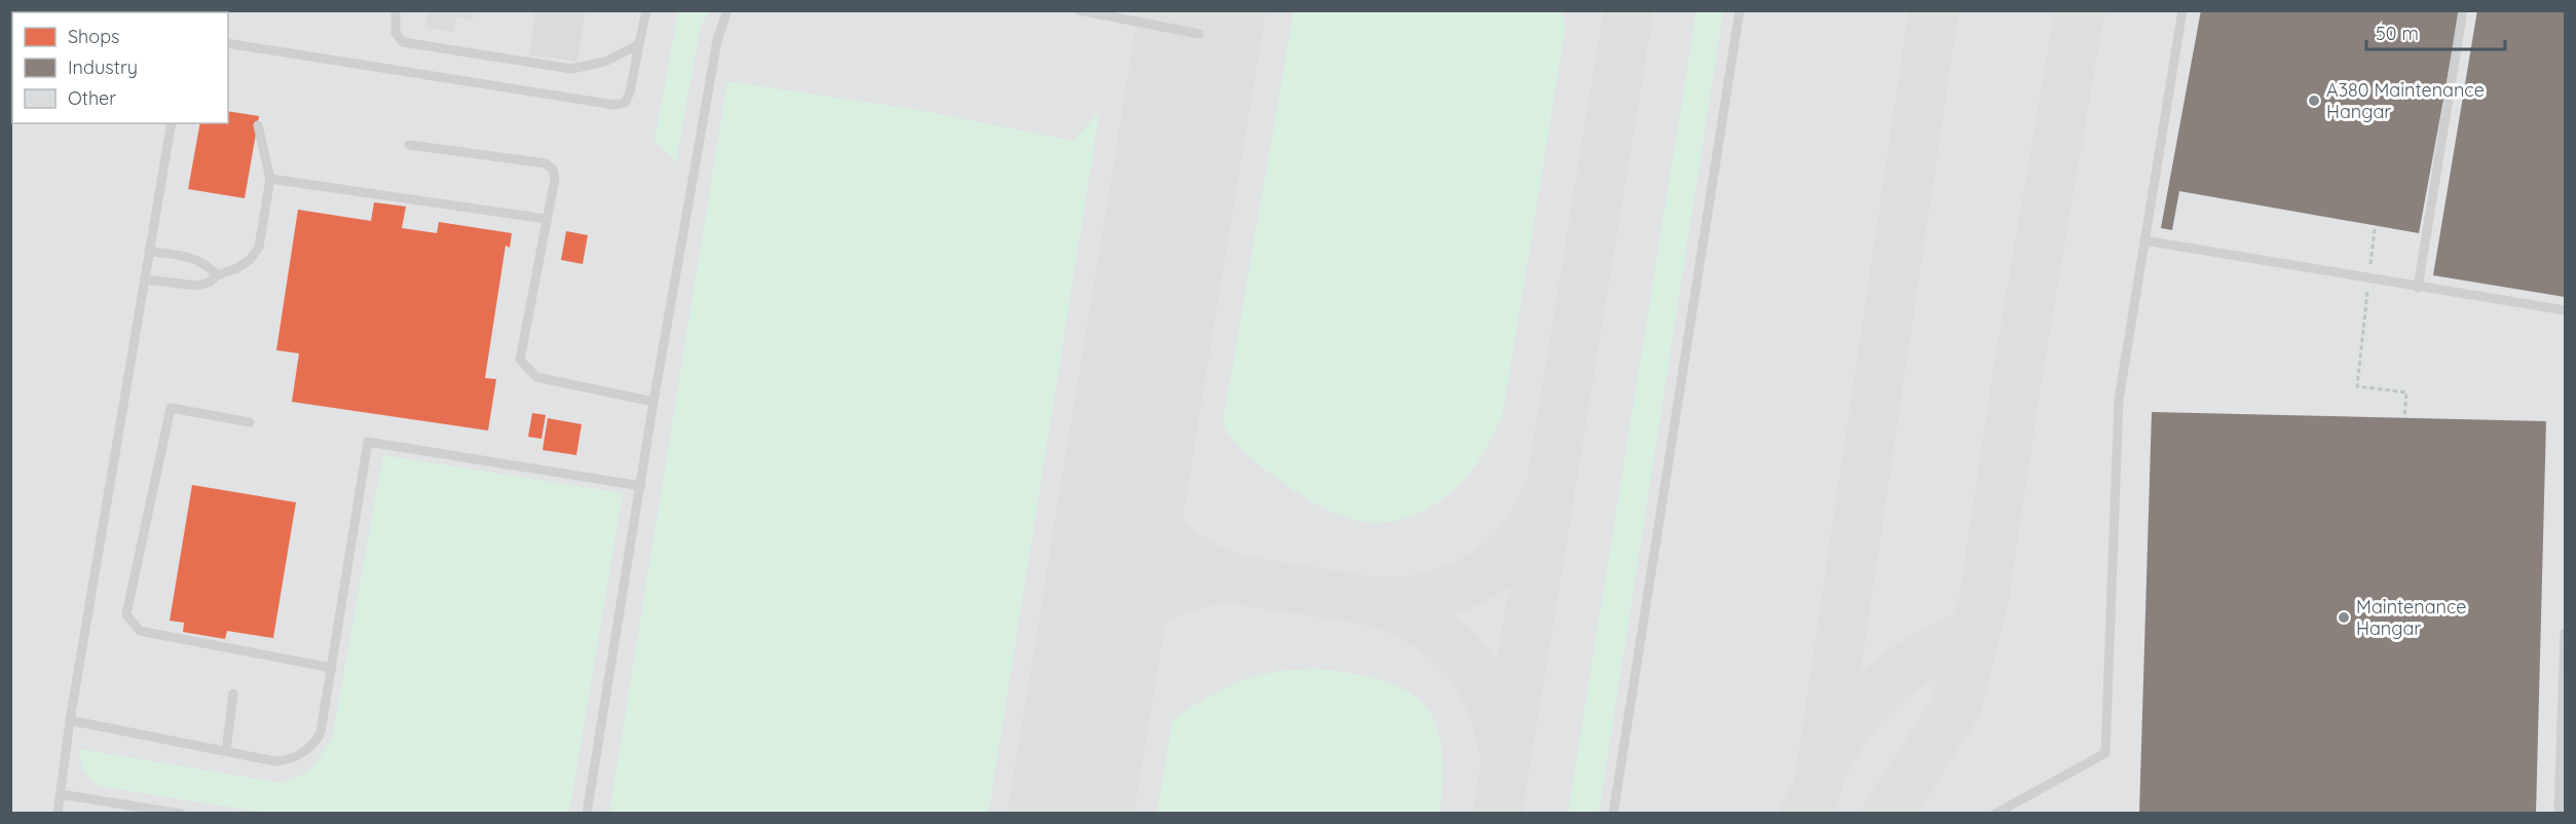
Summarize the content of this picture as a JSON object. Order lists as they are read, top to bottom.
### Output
{
  "places": ["A380 Maintenance Hangar", "Maintenance Hangar"],
  "legend": ["Shops", "Industry", "Other"],
  "scale_bar": "50 m"
}
